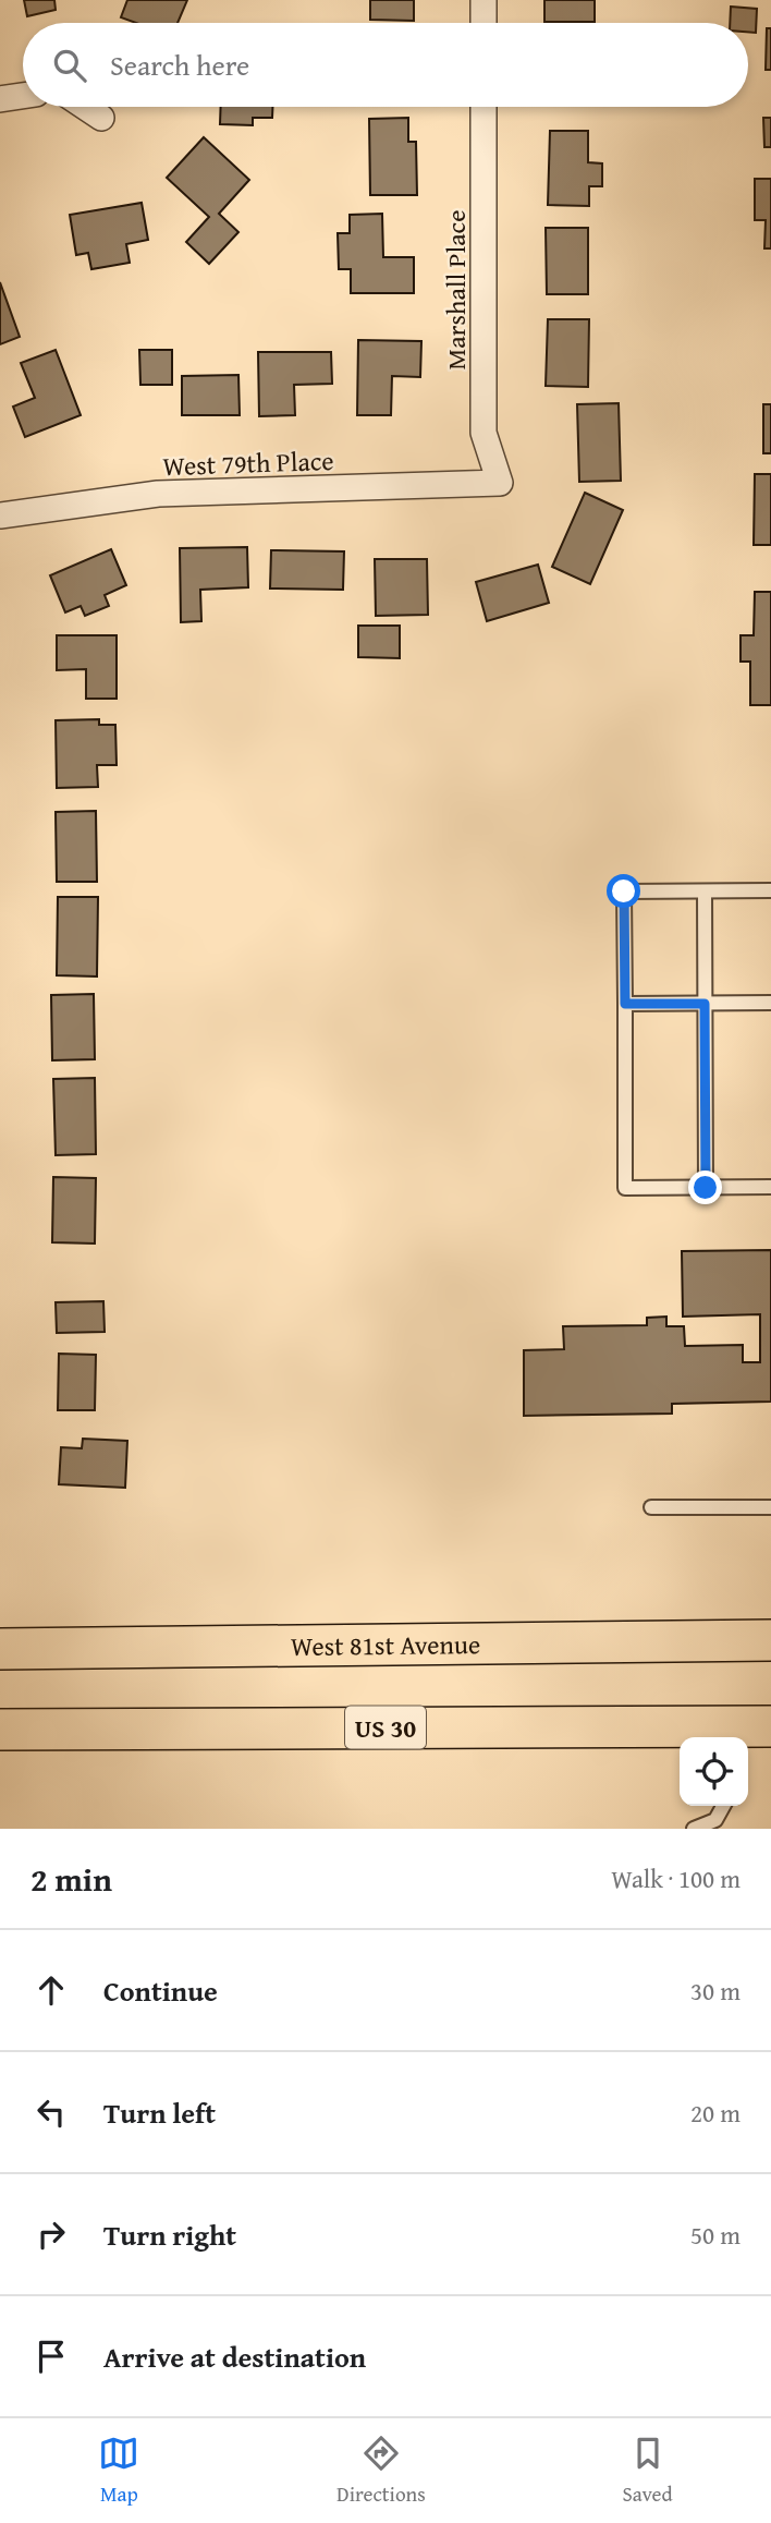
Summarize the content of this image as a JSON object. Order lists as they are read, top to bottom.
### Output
{
  "streets": {
    "main road": ["West 81st Avenue", "US 30"],
    "street": ["Marshall Place", "West 79th Place"]
  },
  "crossings": [
    ["Marshall Place", "West 79th Place"]
  ],
  "page": {
    "search": "Search here",
    "heading": ["2 min", "Walk · 100 m"],
    "list": [
      ["Continue", "30 m"],
      ["Turn left", "20 m"],
      ["Turn right", "50 m"],
      "Arrive at destination"
    ],
    "nav": ["Map", "Directions", "Saved"]
  }
}
